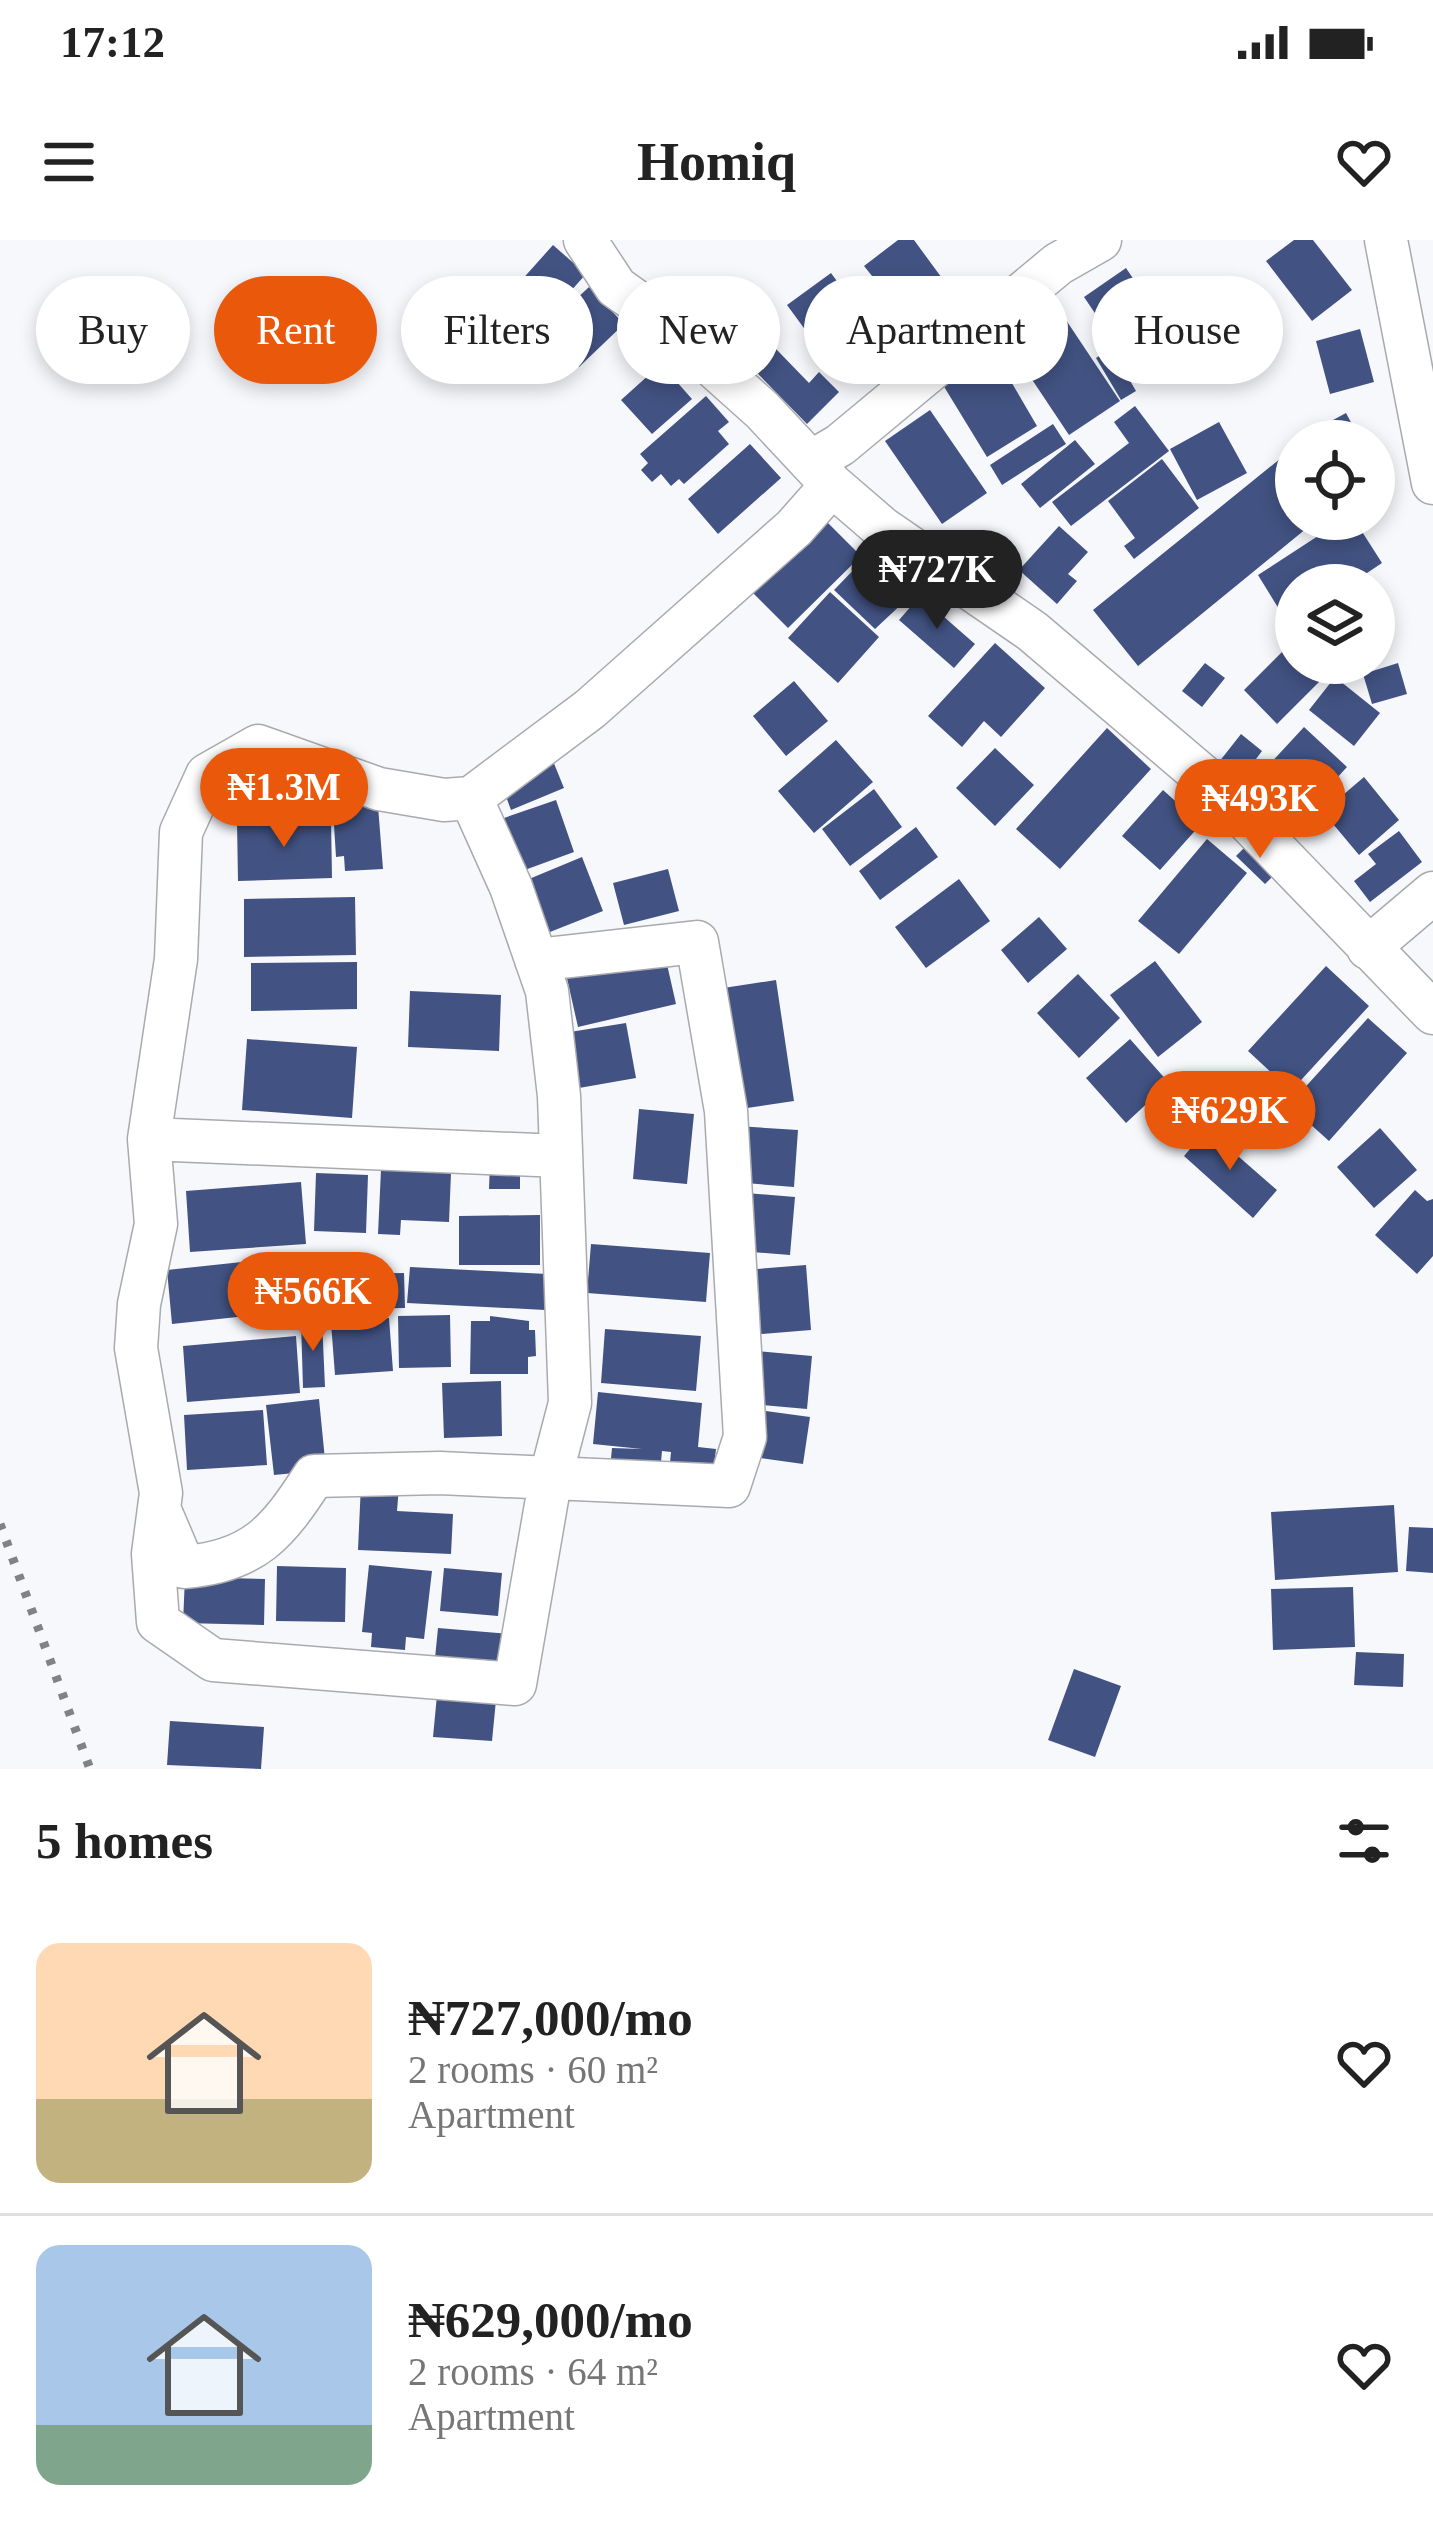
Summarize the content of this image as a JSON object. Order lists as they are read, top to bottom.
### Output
{
  "page": {
    "status": "17:12",
    "header": "Homiq",
    "chip": [
      "Buy",
      "Rent",
      "Filters",
      "New",
      "Apartment",
      "House"
    ],
    "price": [
      "₦727K",
      "₦1.3M",
      "₦493K",
      "₦629K",
      "₦566K"
    ],
    "heading": "5 homes",
    "list": [
      {
        "name": "₦727,000/mo",
        "note": "2 rooms · 60 m² · Apartment"
      },
      {
        "name": "₦629,000/mo",
        "note": "2 rooms · 64 m² · Apartment"
      }
    ]
  }
}
